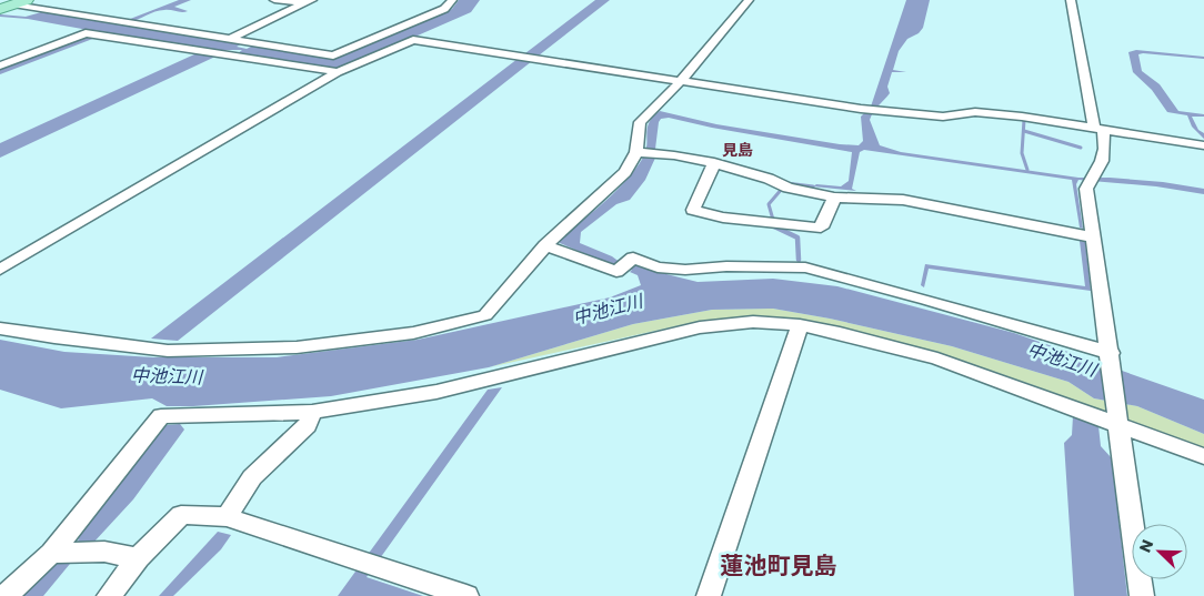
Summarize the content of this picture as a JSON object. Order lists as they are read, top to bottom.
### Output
{
  "districts": ["見島", "蓮池町見島"],
  "water": ["中池江川"],
  "north": "top left"
}
